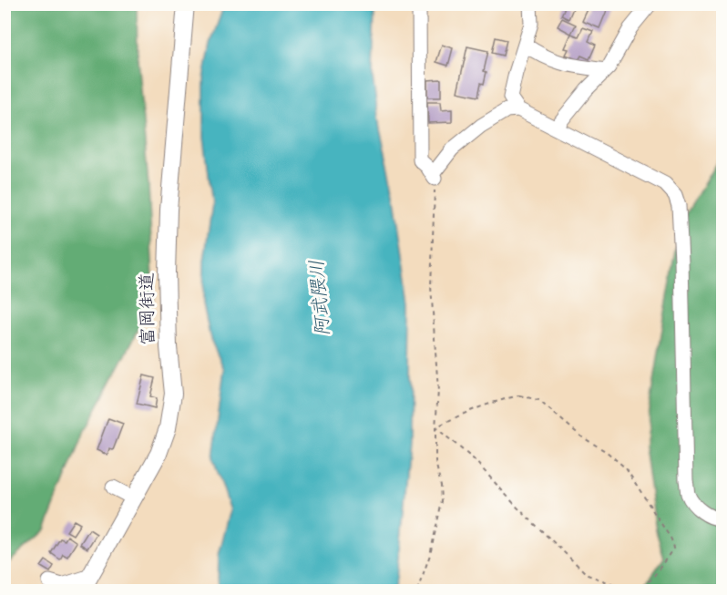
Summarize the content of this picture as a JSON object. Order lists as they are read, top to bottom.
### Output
{
  "streets": {
    "street": ["富岡街道"]
  },
  "water": ["阿武隈川"]
}
